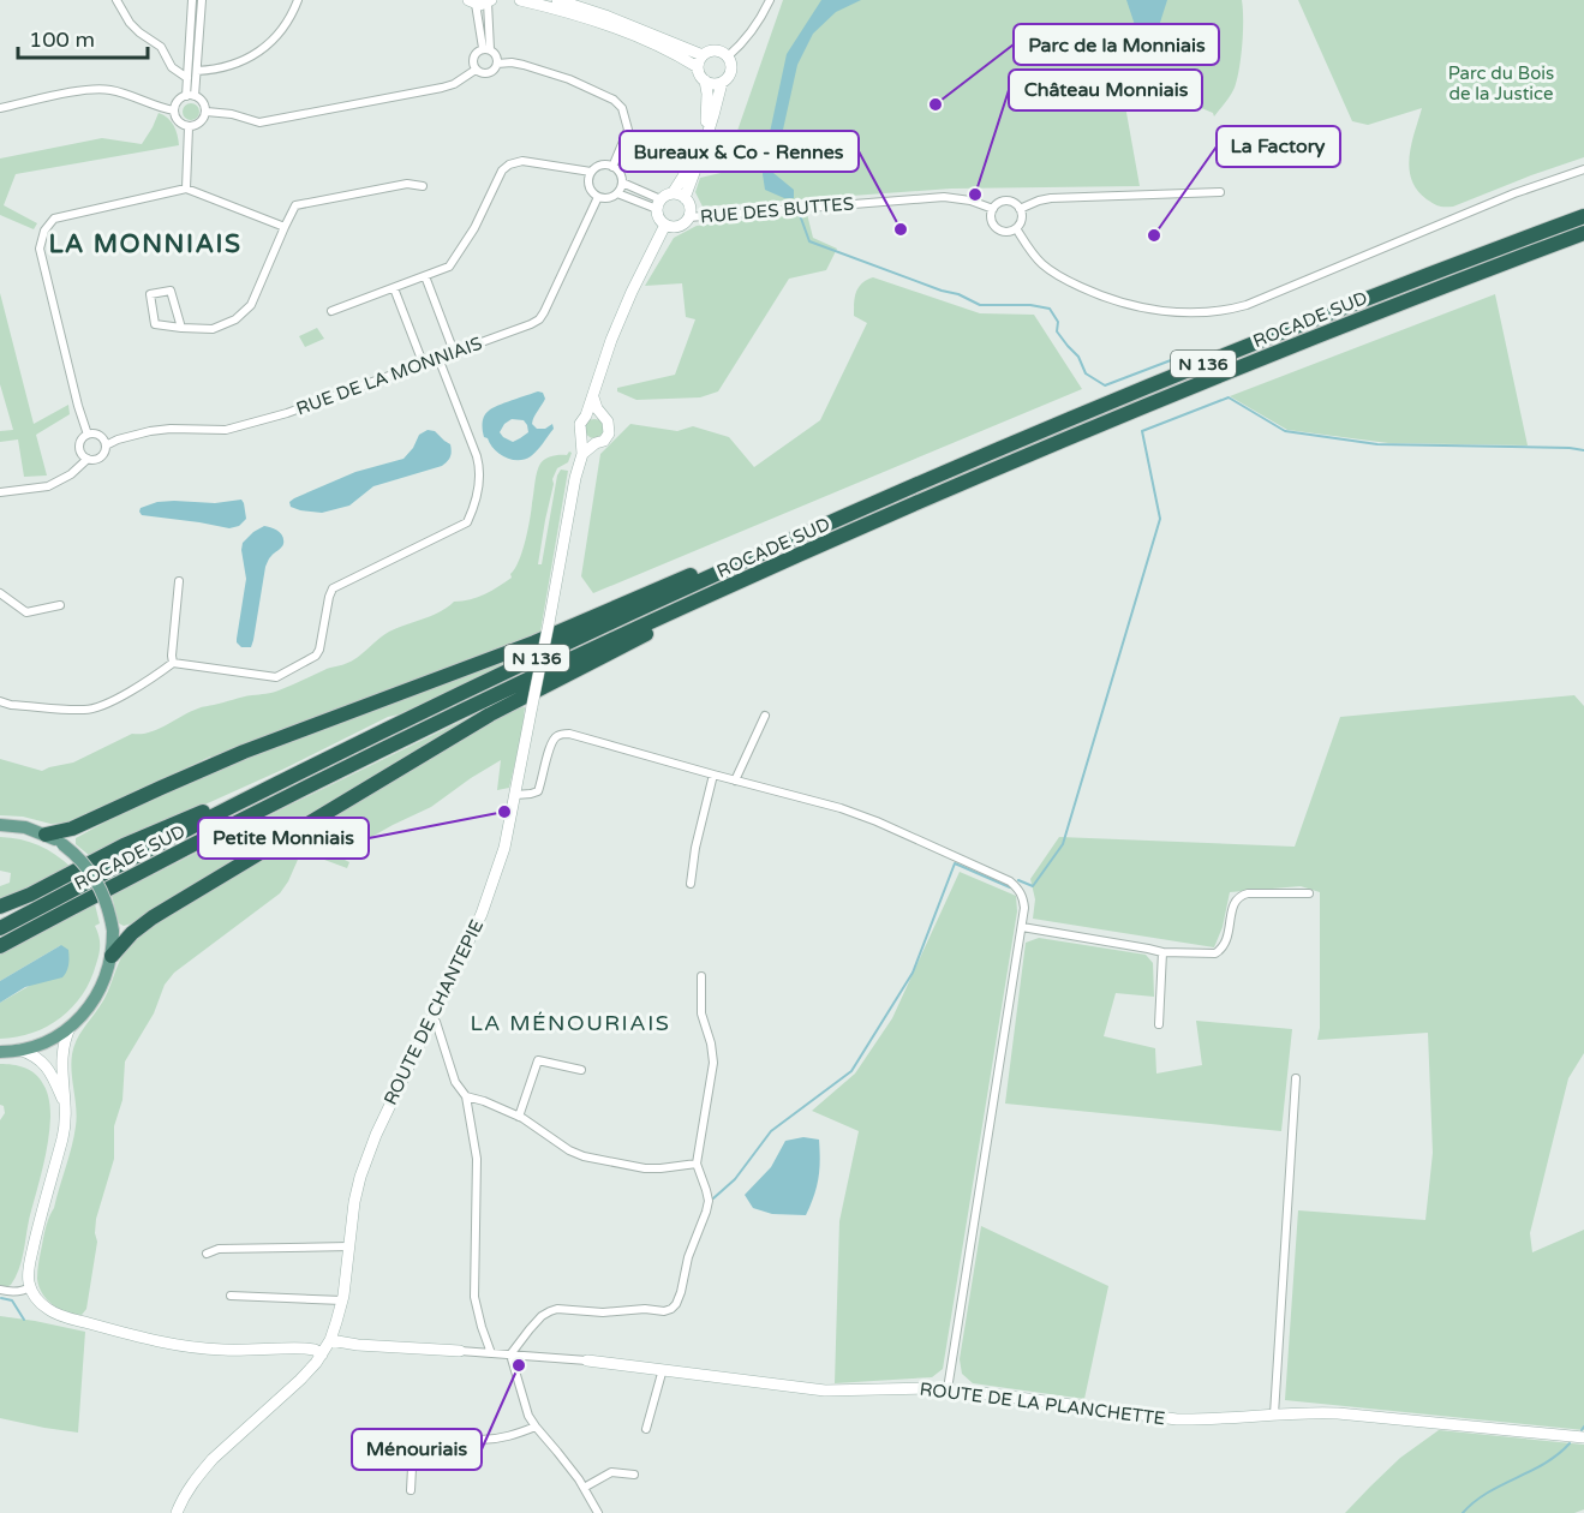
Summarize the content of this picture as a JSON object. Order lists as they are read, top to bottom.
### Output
{
  "streets": {
    "highway": ["ROCADE SUD", "N 136"],
    "street": [
      "RUE DES BUTTES",
      "RUE DE LA MONNIAIS",
      "ROUTE DE CHANTEPIE",
      "ROUTE DE LA PLANCHETTE"
    ]
  },
  "crossings": [
    ["ROUTE DE CHANTEPIE", "ROUTE DE LA PLANCHETTE"]
  ],
  "districts": ["LA MONNIAIS", "LA MÉNOURIAIS"],
  "parks": ["Parc du Bois de la Justice"],
  "places": [
    "Parc de la Monniais",
    "Château Monniais",
    "Bureaux & Co - Rennes",
    "La Factory",
    "Petite Monniais",
    "Ménouriais"
  ],
  "scale_bar": "100 m"
}
